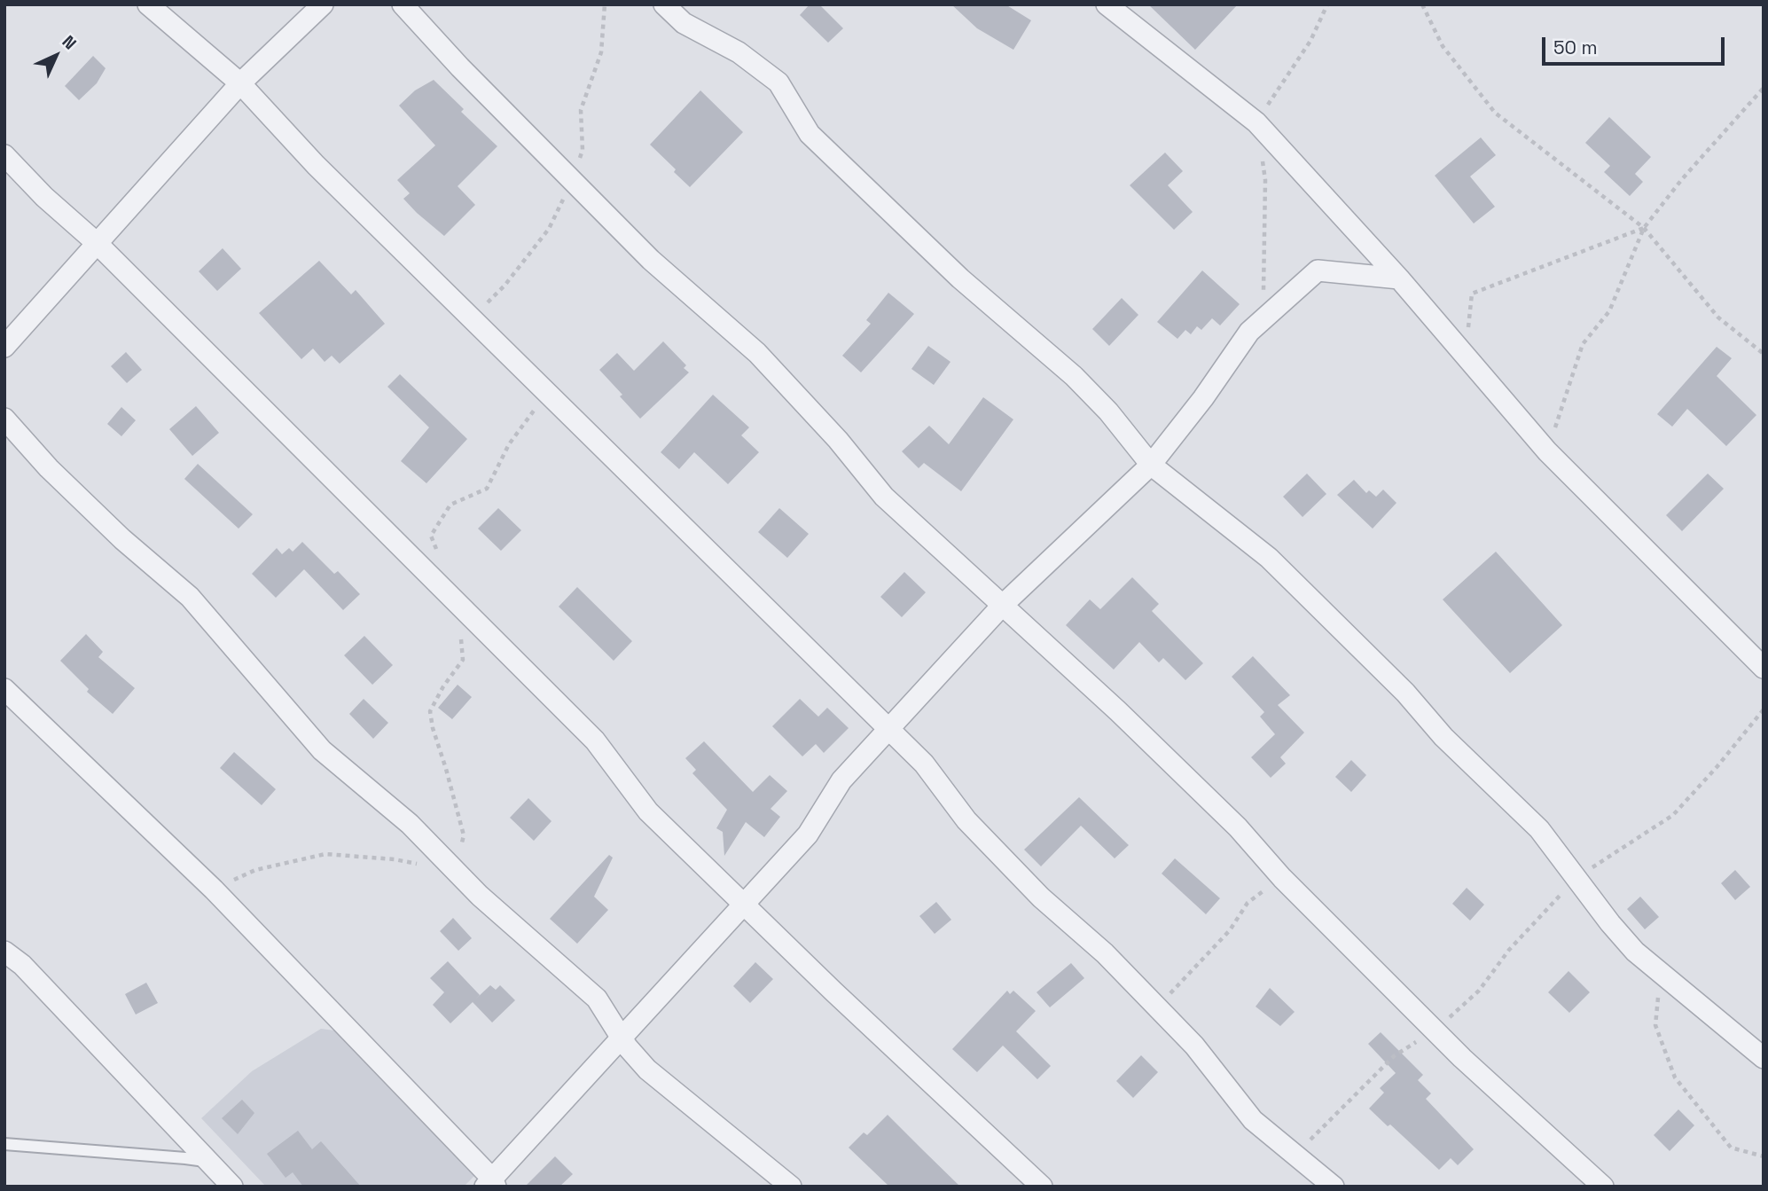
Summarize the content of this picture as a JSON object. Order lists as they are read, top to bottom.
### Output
{
  "scale_bar": "50 m",
  "north": "top right"
}
